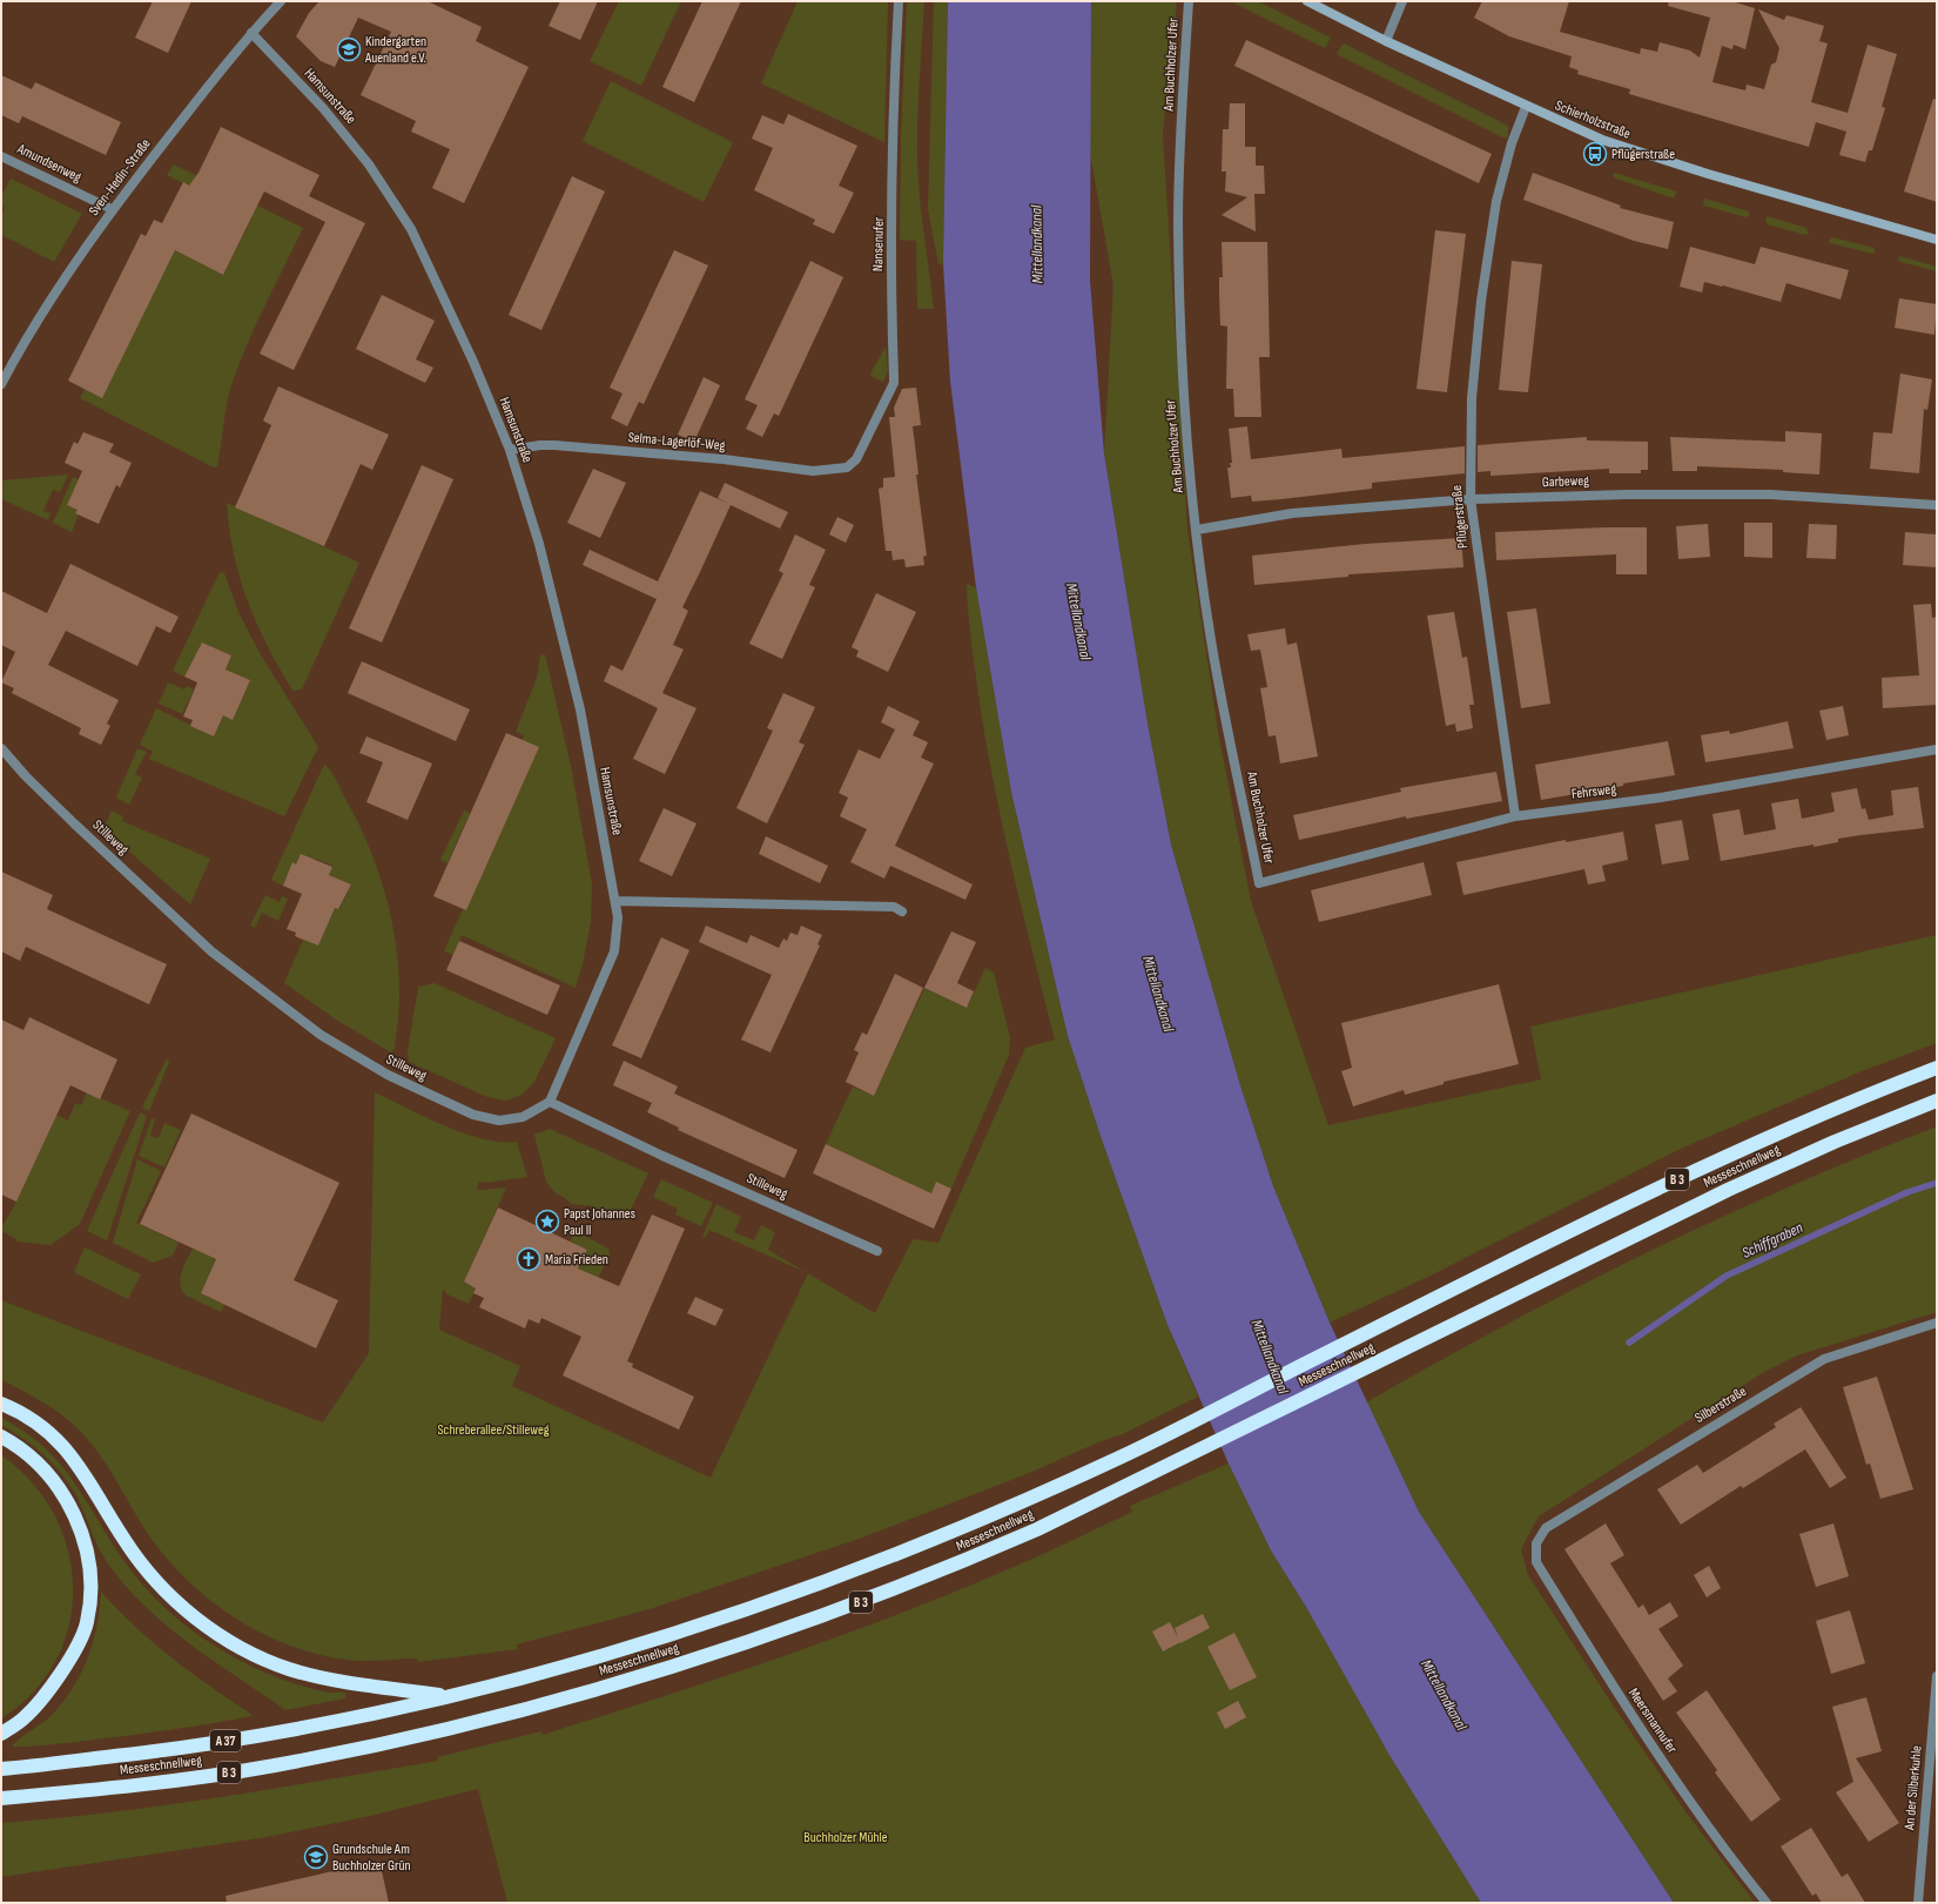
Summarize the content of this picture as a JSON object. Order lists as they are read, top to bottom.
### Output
{
  "streets": {
    "highway": ["Messeschnellweg", "B 3", "A 37"],
    "street": [
      "Am Buchholzer Ufer",
      "Hamsunstraße",
      "Schierholzstraße",
      "Amundsenweg",
      "Sven-Hedin-Straße",
      "Nansenufer",
      "Selma-Lagerlöf-Weg",
      "Garbeweg",
      "Pflügerstraße",
      "Fehrsweg",
      "Stilleweg",
      "Silberstraße",
      "Meersmannufer",
      "An der Silberkuhle"
    ]
  },
  "crossings": [
    ["Am Buchholzer Ufer", "Garbeweg"],
    ["Am Buchholzer Ufer", "Fehrsweg"],
    ["Hamsunstraße", "Sven-Hedin-Straße"],
    ["Hamsunstraße", "Selma-Lagerlöf-Weg"],
    ["Hamsunstraße", "Stilleweg"],
    ["Schierholzstraße", "Pflügerstraße"],
    ["Amundsenweg", "Sven-Hedin-Straße"],
    ["Nansenufer", "Selma-Lagerlöf-Weg"],
    ["Garbeweg", "Pflügerstraße"],
    ["Pflügerstraße", "Fehrsweg"],
    ["Messeschnellweg", "A 37"],
    ["Silberstraße", "Meersmannufer"]
  ],
  "water": ["Mittellandkanal", "Schiffgraben"],
  "parks": ["Schreberallee/Stilleweg", "Buchholzer Mühle"],
  "places": {
    "school or university": ["Kindergarten Auenland e.V.", "Grundschule Am Buchholzer Grün"],
    "bus stop": ["Pflügerstraße"],
    "place": ["Papst Johannes Paul II"],
    "church": ["Maria Frieden"]
  }
}
